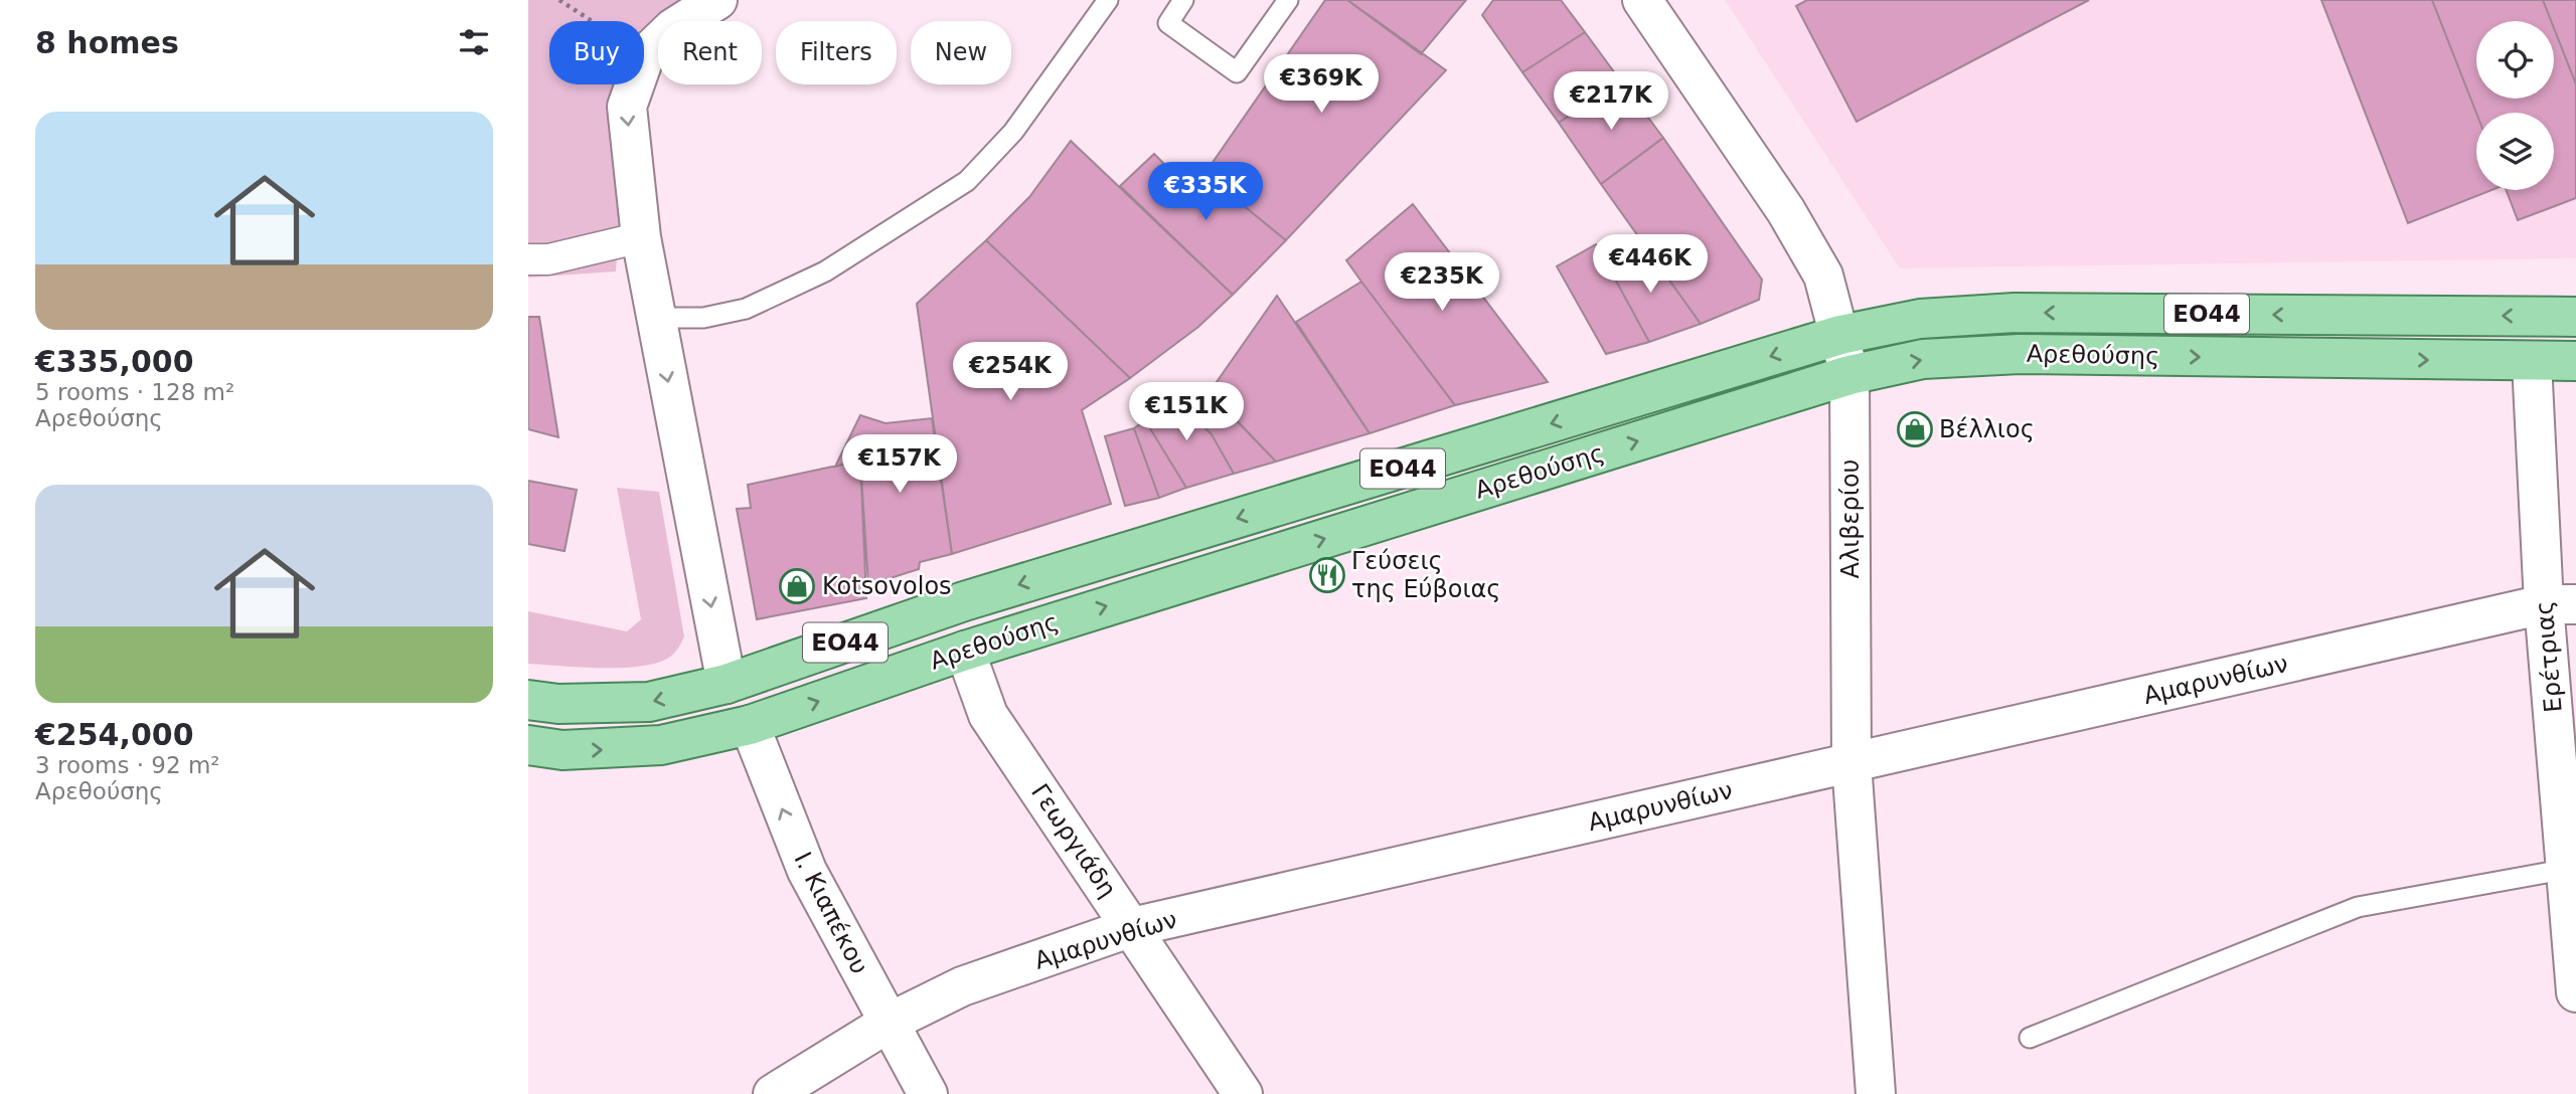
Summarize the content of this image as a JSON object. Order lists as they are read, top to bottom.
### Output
{
  "streets": {
    "main road": ["ΕΟ44", "Αρεθούσης"],
    "street": [
      "Αλιβερίου",
      "Ερέτριας",
      "Αμαρυνθίων",
      "Γεωργιάδη",
      "Ι. Κιαπέκου"
    ]
  },
  "crossings": [
    ["Αρεθούσης", "Αλιβερίου"],
    ["Αρεθούσης", "Ερέτριας"],
    ["Αρεθούσης", "Γεωργιάδη"],
    ["Αρεθούσης", "Ι. Κιαπέκου"],
    ["Αλιβερίου", "Αμαρυνθίων"],
    ["Ερέτριας", "Αμαρυνθίων"],
    ["Αμαρυνθίων", "Γεωργιάδη"],
    ["Αμαρυνθίων", "Ι. Κιαπέκου"]
  ],
  "one_way": ["Ι. Κιαπέκου"],
  "places": {
    "shop": ["Βέλλιος", "Kotsovolos"],
    "restaurant": ["Γεύσεις της Εύβοιας"]
  },
  "page": {
    "heading": "8 homes",
    "chip": [
      "Buy",
      "Rent",
      "Filters",
      "New"
    ],
    "price": [
      "€369K",
      "€217K",
      "€335K",
      "€446K",
      "€235K",
      "€254K",
      "€151K",
      "€157K"
    ],
    "list": [
      {
        "name": "€335,000",
        "note": "5 rooms · 128 m² · Αρεθούσης"
      },
      {
        "name": "€254,000",
        "note": "3 rooms · 92 m² · Αρεθούσης"
      }
    ]
  }
}
